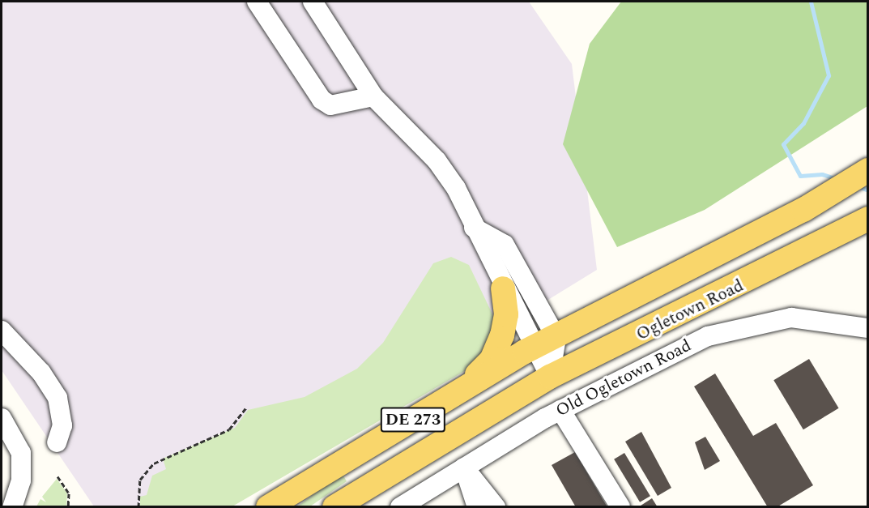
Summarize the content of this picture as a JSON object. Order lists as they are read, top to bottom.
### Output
{
  "streets": {
    "main road": ["Ogletown Road", "DE 273"],
    "street": ["Old Ogletown Road"]
  }
}
